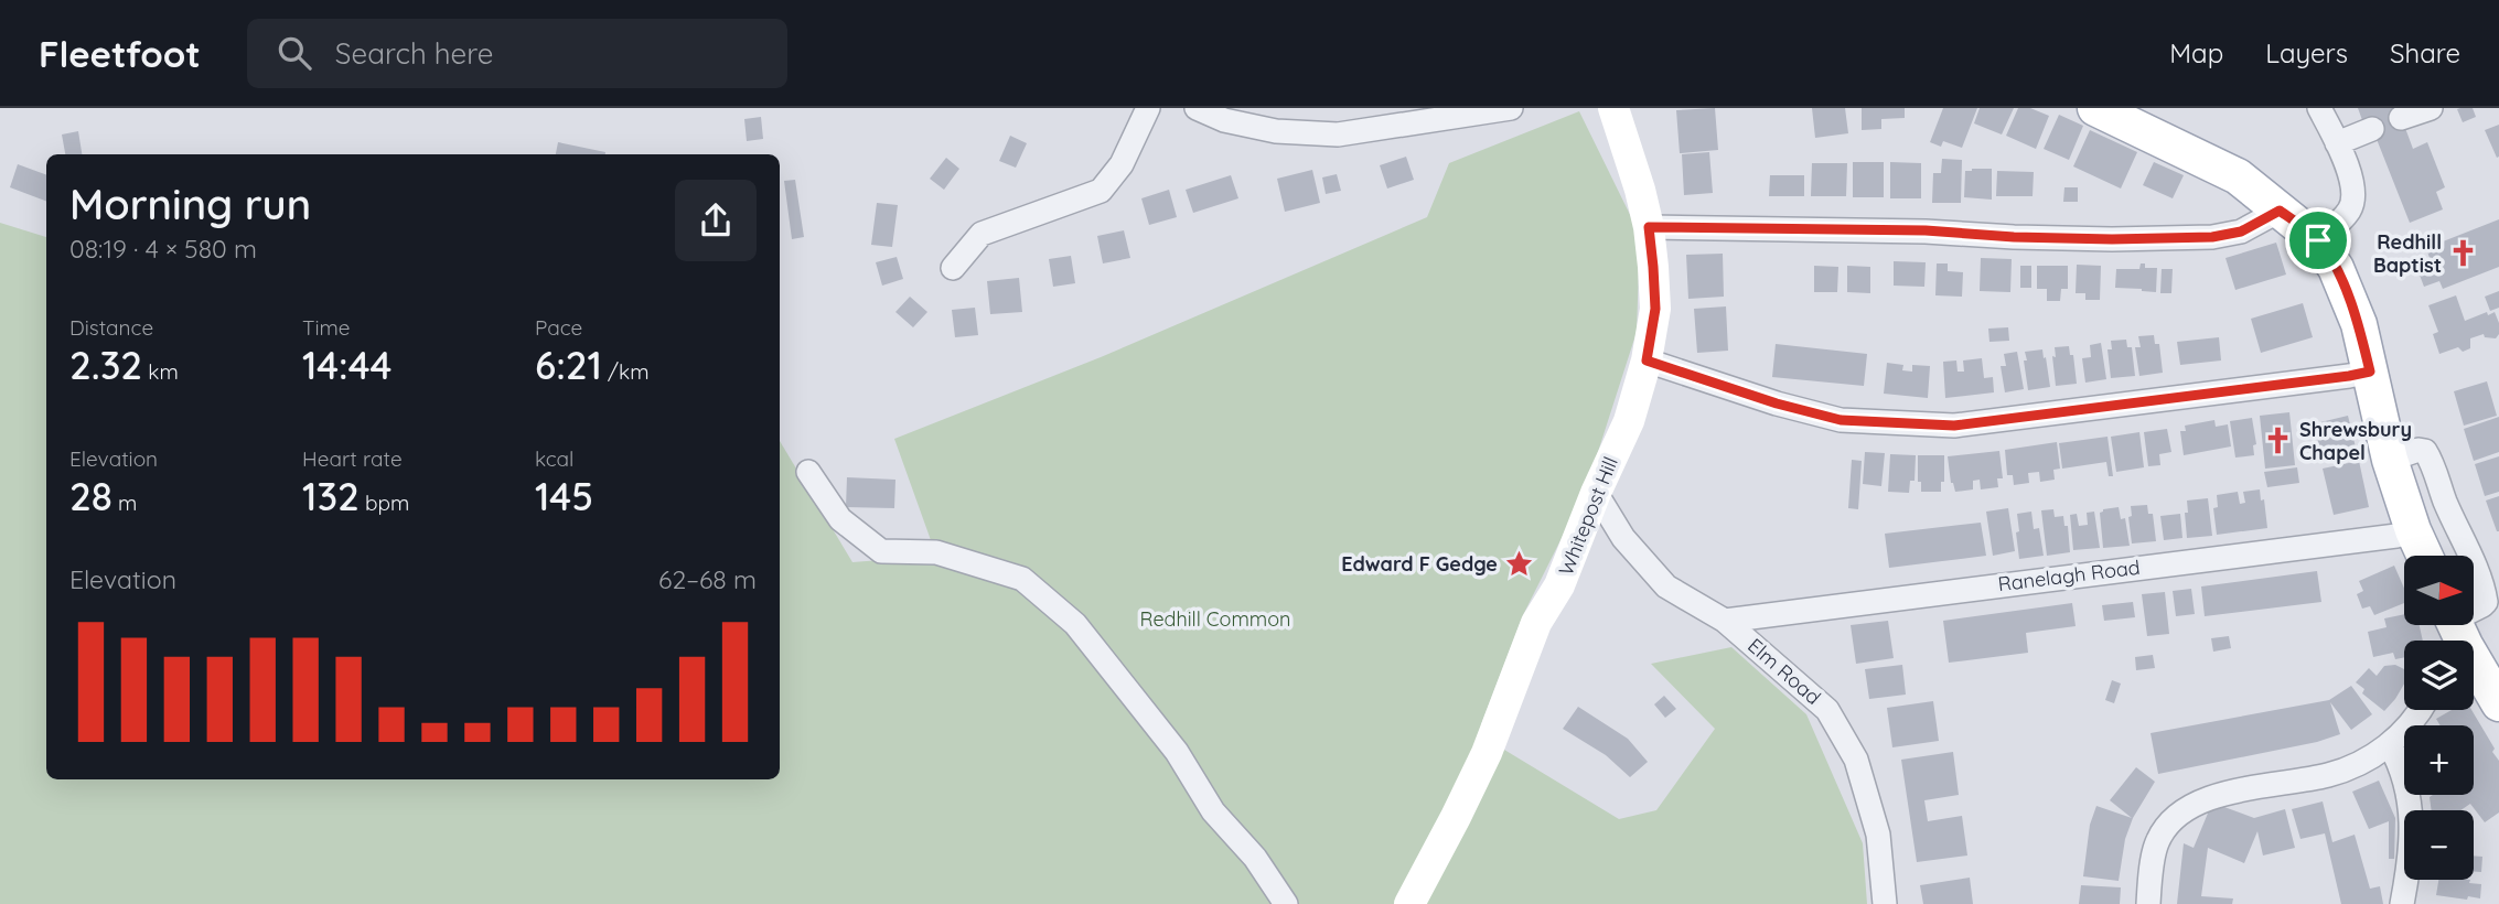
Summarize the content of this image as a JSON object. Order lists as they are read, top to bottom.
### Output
{
  "streets": {
    "street": ["Whitepost Hill", "Ranelagh Road", "Elm Road"]
  },
  "crossings": [
    ["Whitepost Hill", "Elm Road"],
    ["Ranelagh Road", "Elm Road"]
  ],
  "parks": ["Redhill Common"],
  "places": {
    "church": ["Redhill Baptist", "Shrewsbury Chapel"],
    "place": ["Edward F Gedge"]
  },
  "north": "right",
  "page": {
    "header": "Fleetfoot",
    "search": "Search here",
    "nav": ["Map", "Layers", "Share"],
    "heading": ["Morning run", "08:19 · 4 × 580 m"],
    "stats": [
      ["Distance", "2.32 km"],
      ["Time", "14:44"],
      ["Pace", "6:21 /km"],
      ["Elevation", "28 m"],
      ["Heart rate", "132 bpm"],
      ["kcal", "145"]
    ],
    "chart": ["Elevation", "62–68 m"],
    "map_buttons": ["+", "−"]
  }
}
